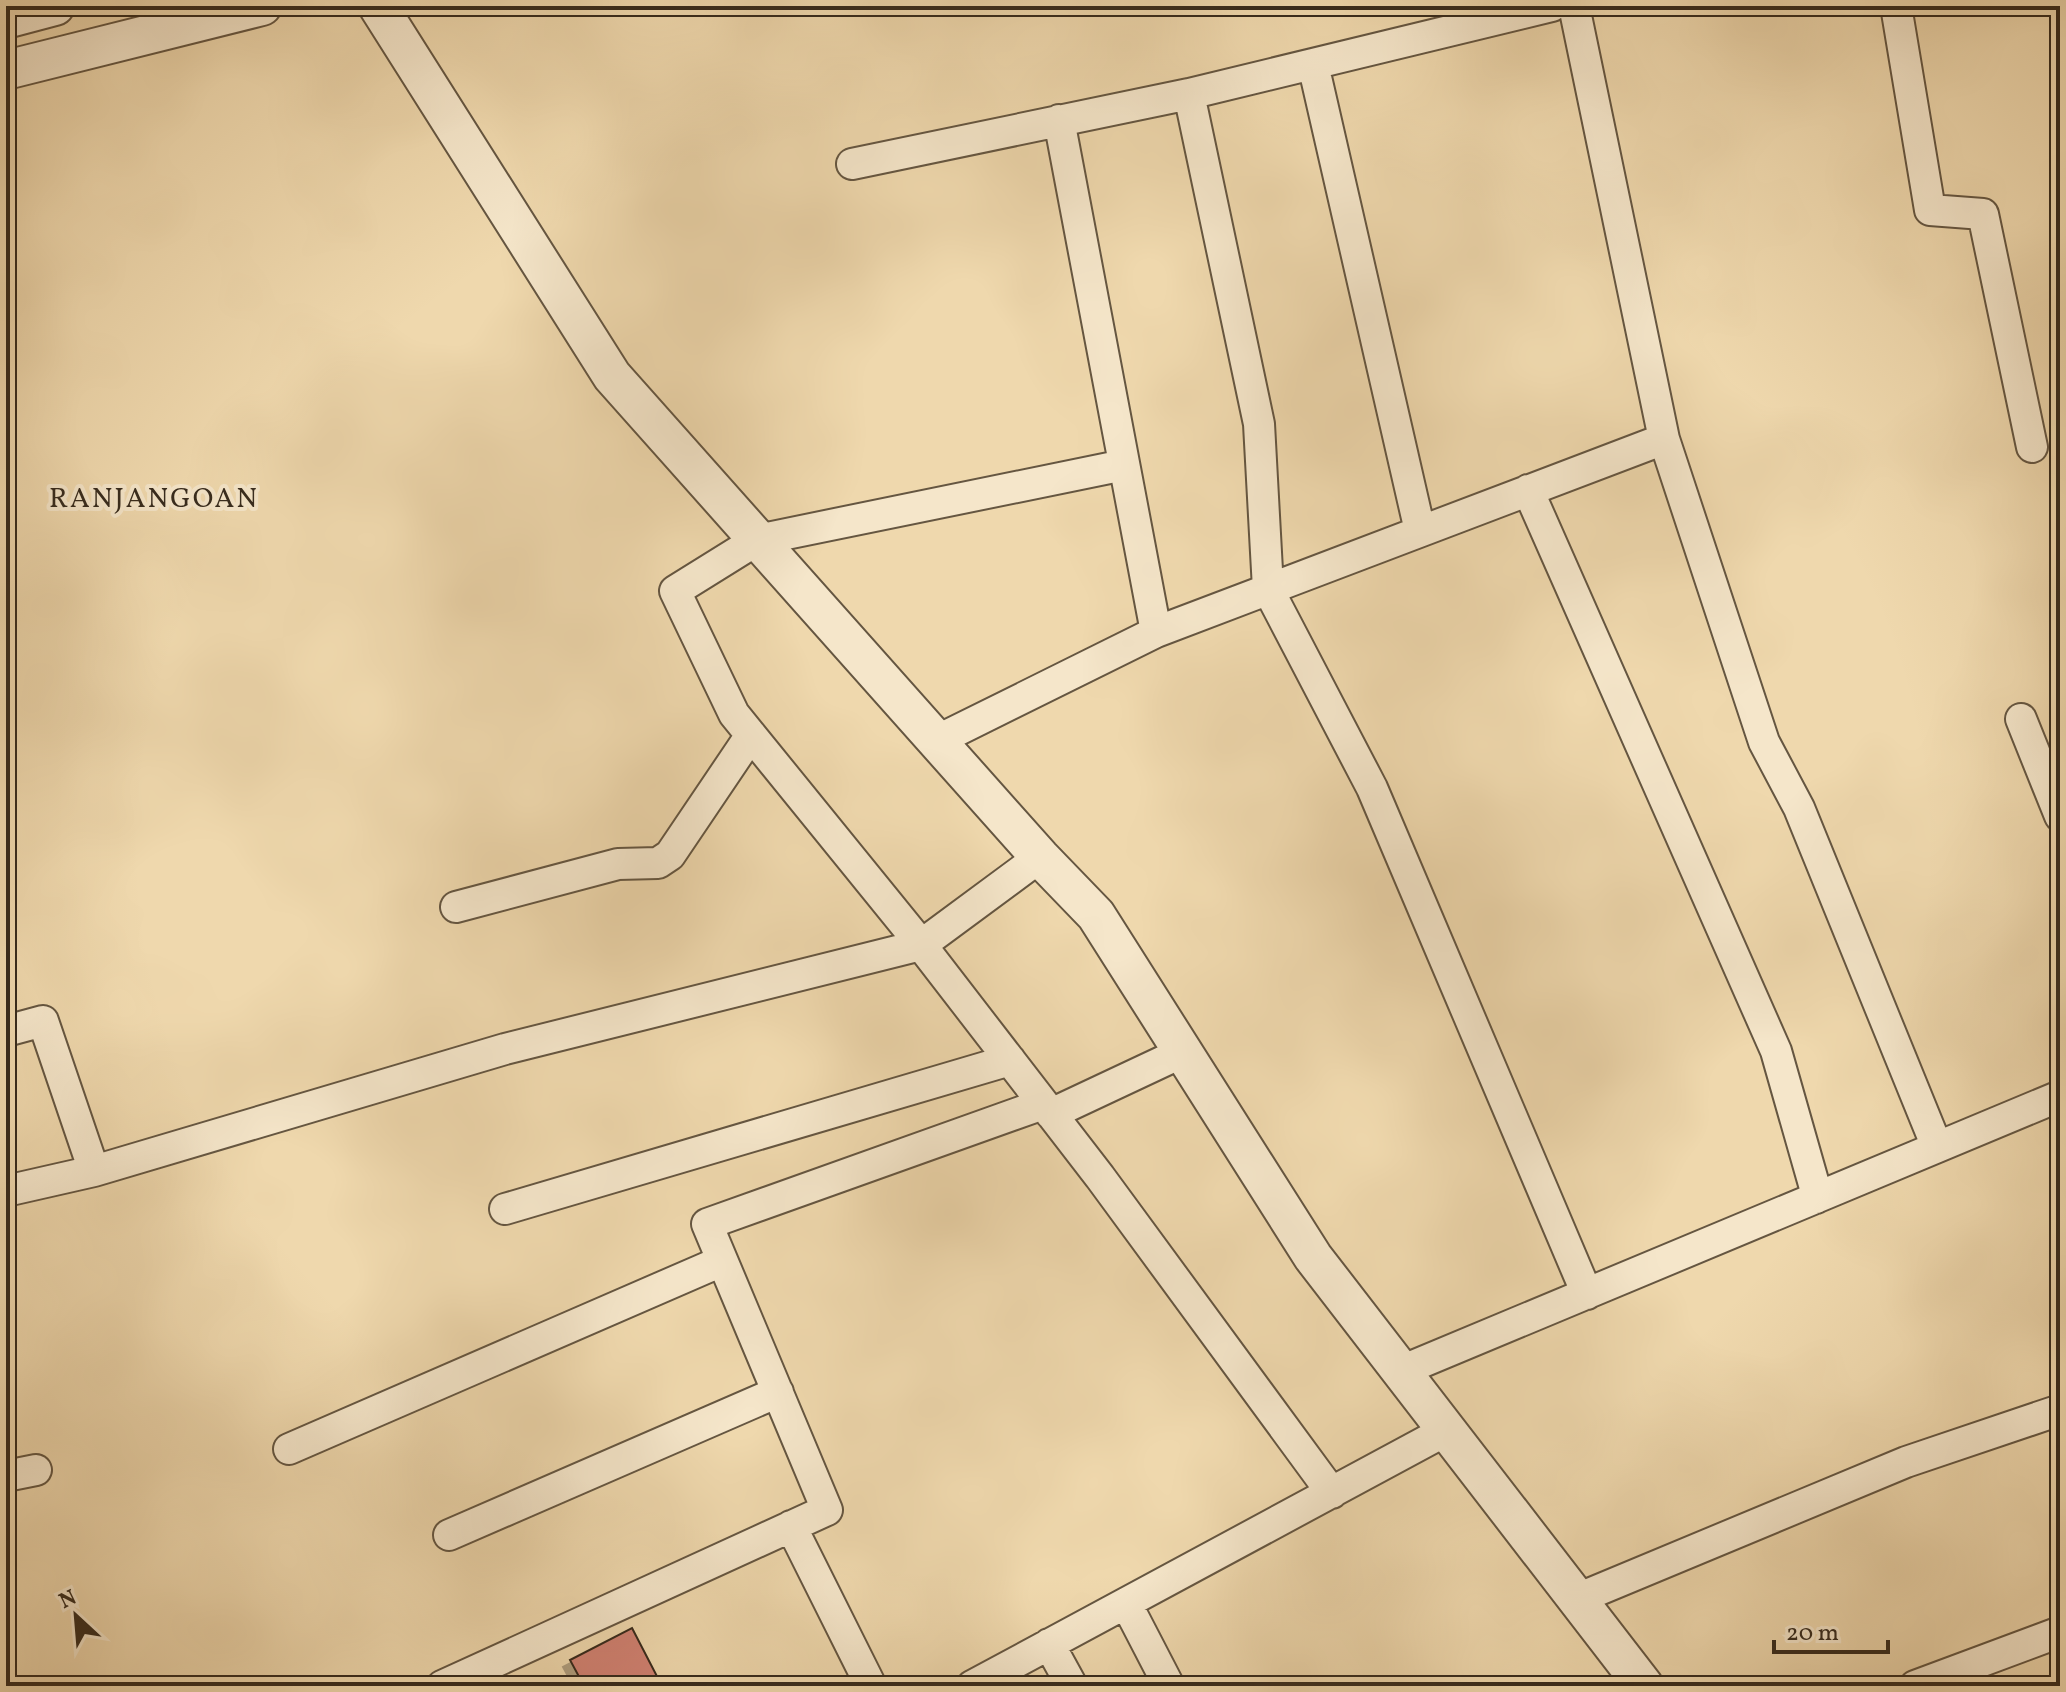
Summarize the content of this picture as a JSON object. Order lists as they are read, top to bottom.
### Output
{
  "districts": ["RANJANGOAN"],
  "scale_bar": "20 m",
  "north": "top left"
}
